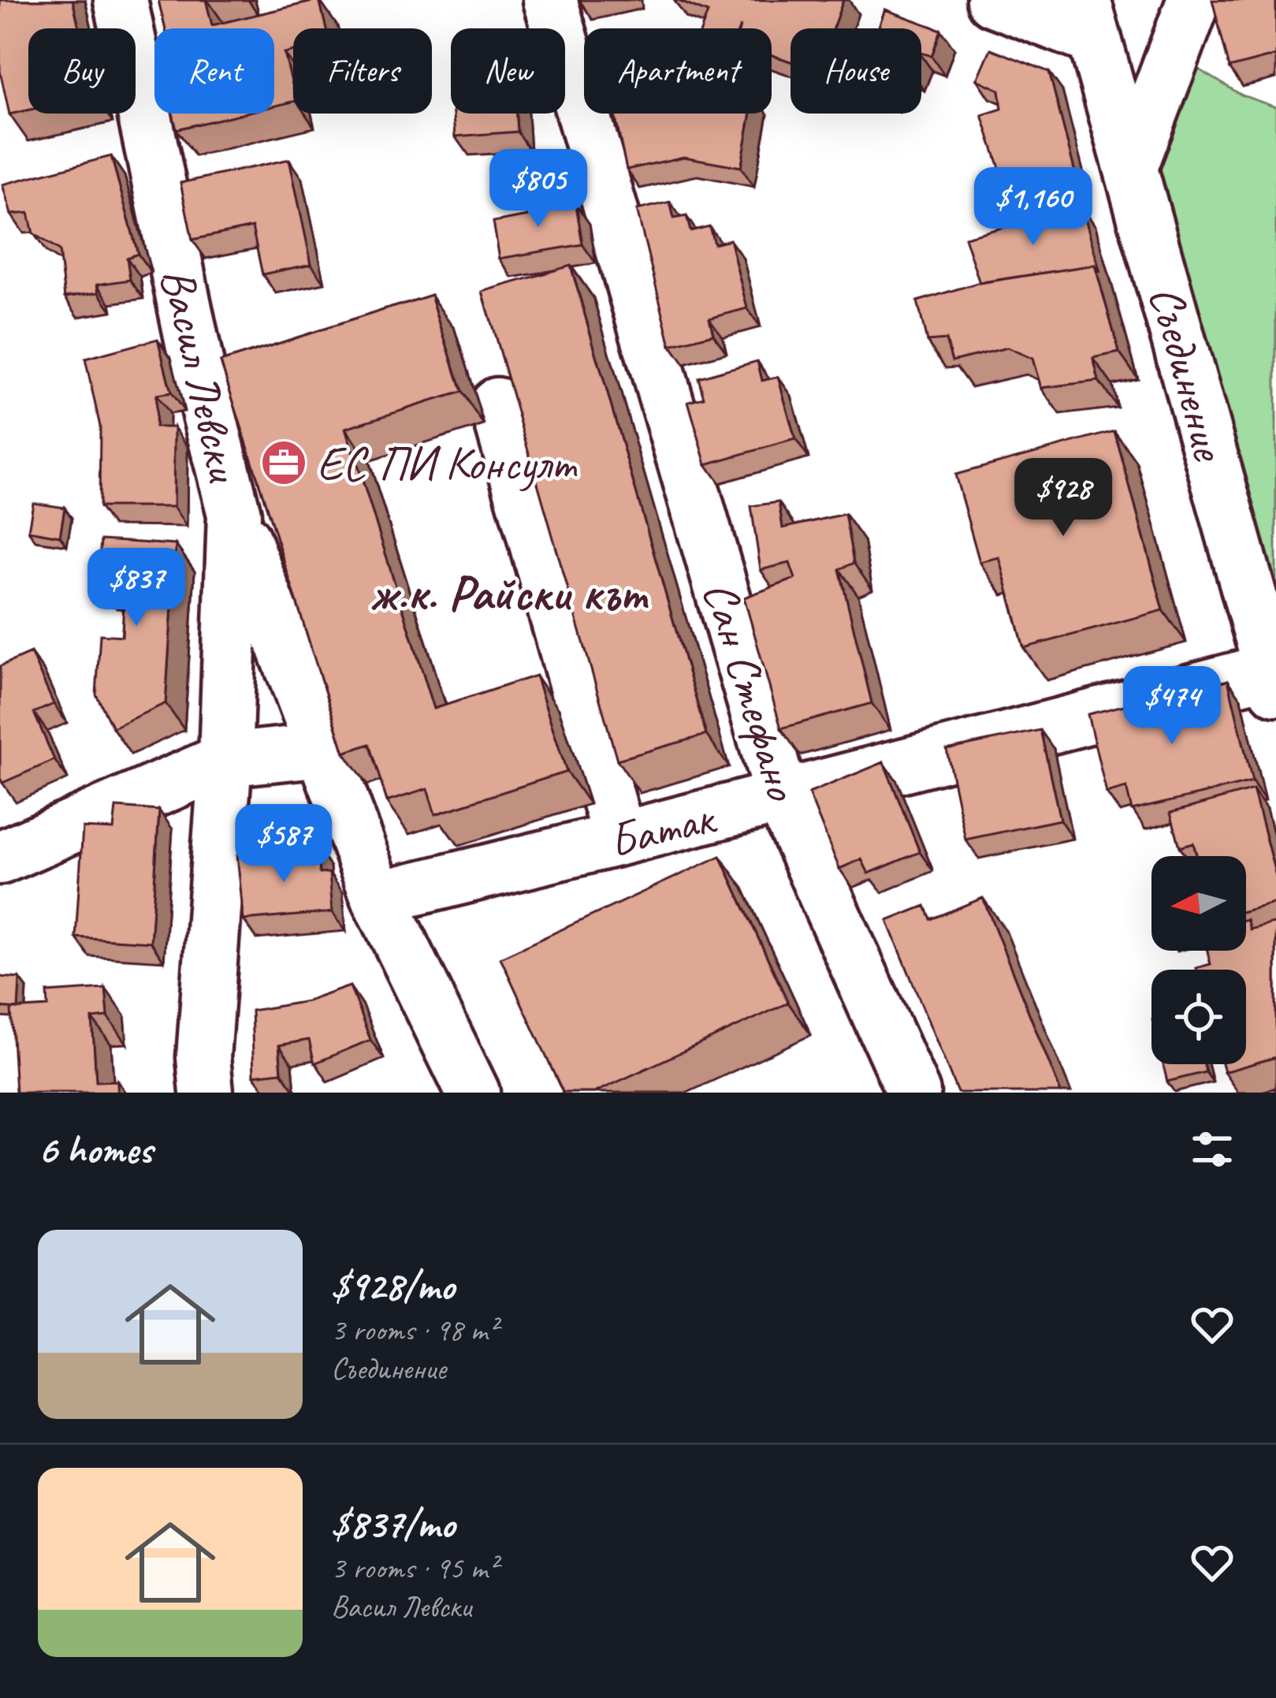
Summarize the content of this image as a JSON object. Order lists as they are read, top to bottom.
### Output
{
  "streets": {
    "street": [
      "Съединение",
      "Васил Левски",
      "Сан Стефано",
      "Батак"
    ]
  },
  "crossings": [
    ["Съединение", "Батак"],
    ["Сан Стефано", "Батак"]
  ],
  "districts": ["ж.к. Райски кът"],
  "places": {
    "office": ["ЕС ПИ Консулт"]
  },
  "north": "left",
  "page": {
    "chip": [
      "Buy",
      "Rent",
      "Filters",
      "New",
      "Apartment",
      "House"
    ],
    "price": [
      "$805",
      "$1,160",
      "$928",
      "$837",
      "$474",
      "$587"
    ],
    "heading": "6 homes",
    "list": [
      {
        "name": "$928/mo",
        "note": "3 rooms · 98 m² · Съединение"
      },
      {
        "name": "$837/mo",
        "note": "3 rooms · 95 m² · Васил Левски"
      }
    ]
  }
}
